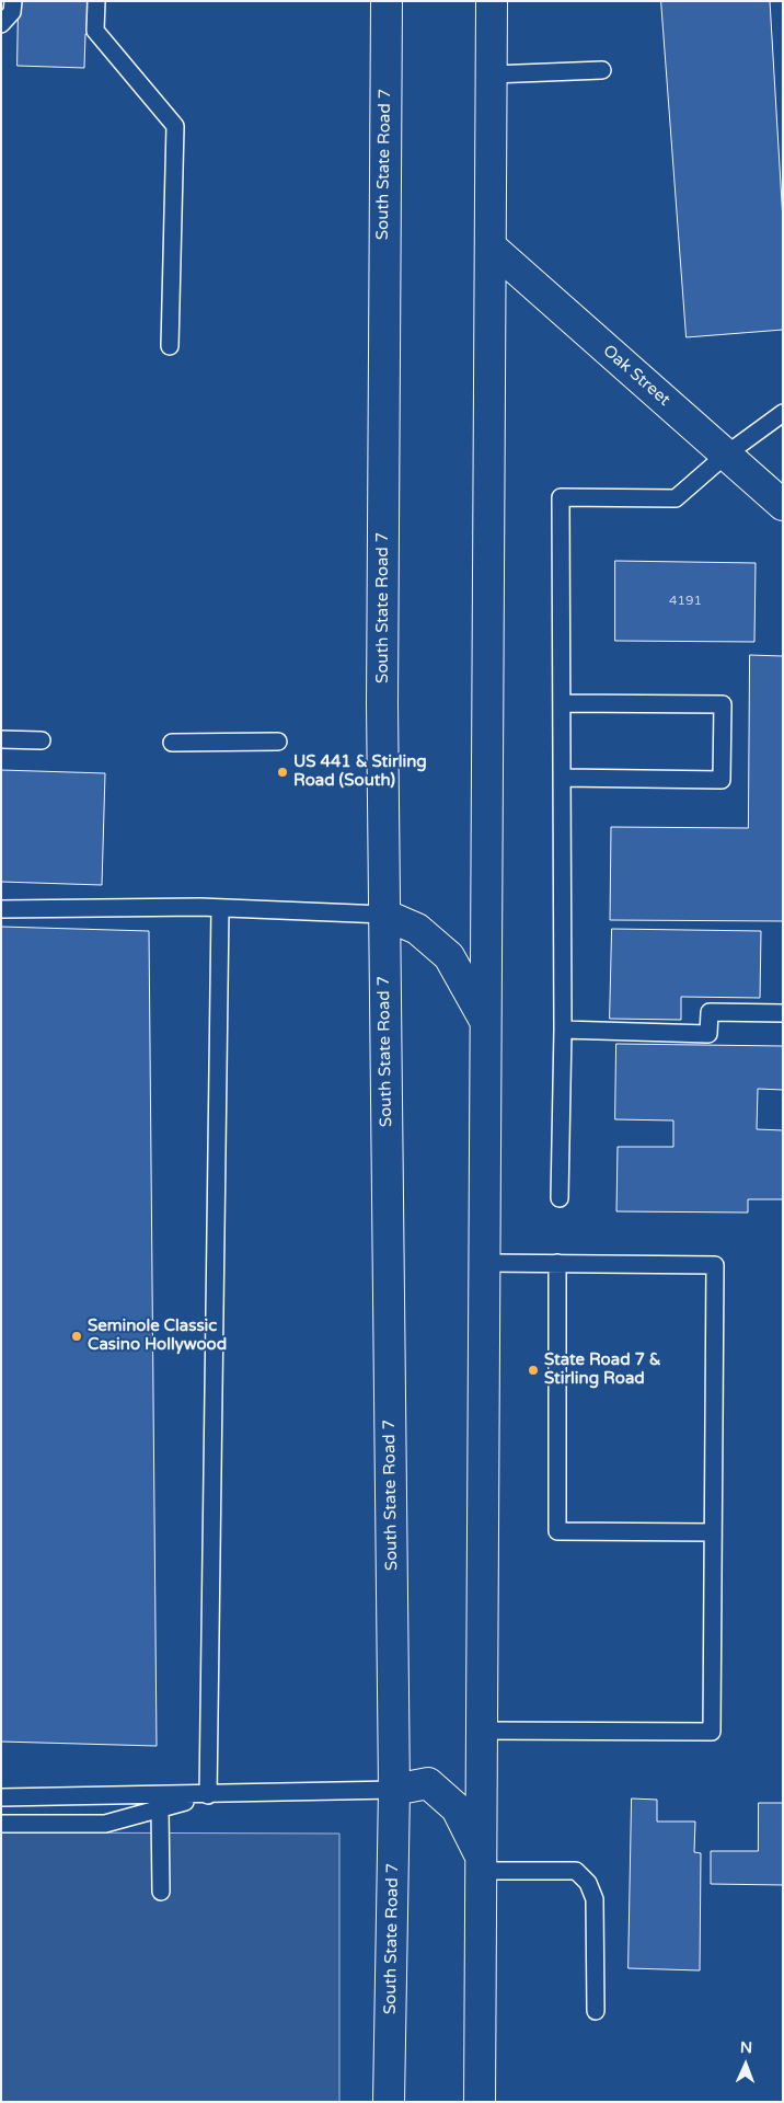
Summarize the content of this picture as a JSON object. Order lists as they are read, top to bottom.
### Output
{
  "streets": {
    "main road": ["South State Road 7", "Oak Street"]
  },
  "places": ["US 441 & Stirling Road (South)", "Seminole Classic Casino Hollywood", "State Road 7 & Stirling Road"],
  "house_numbers": ["4191"],
  "north": "top"
}
